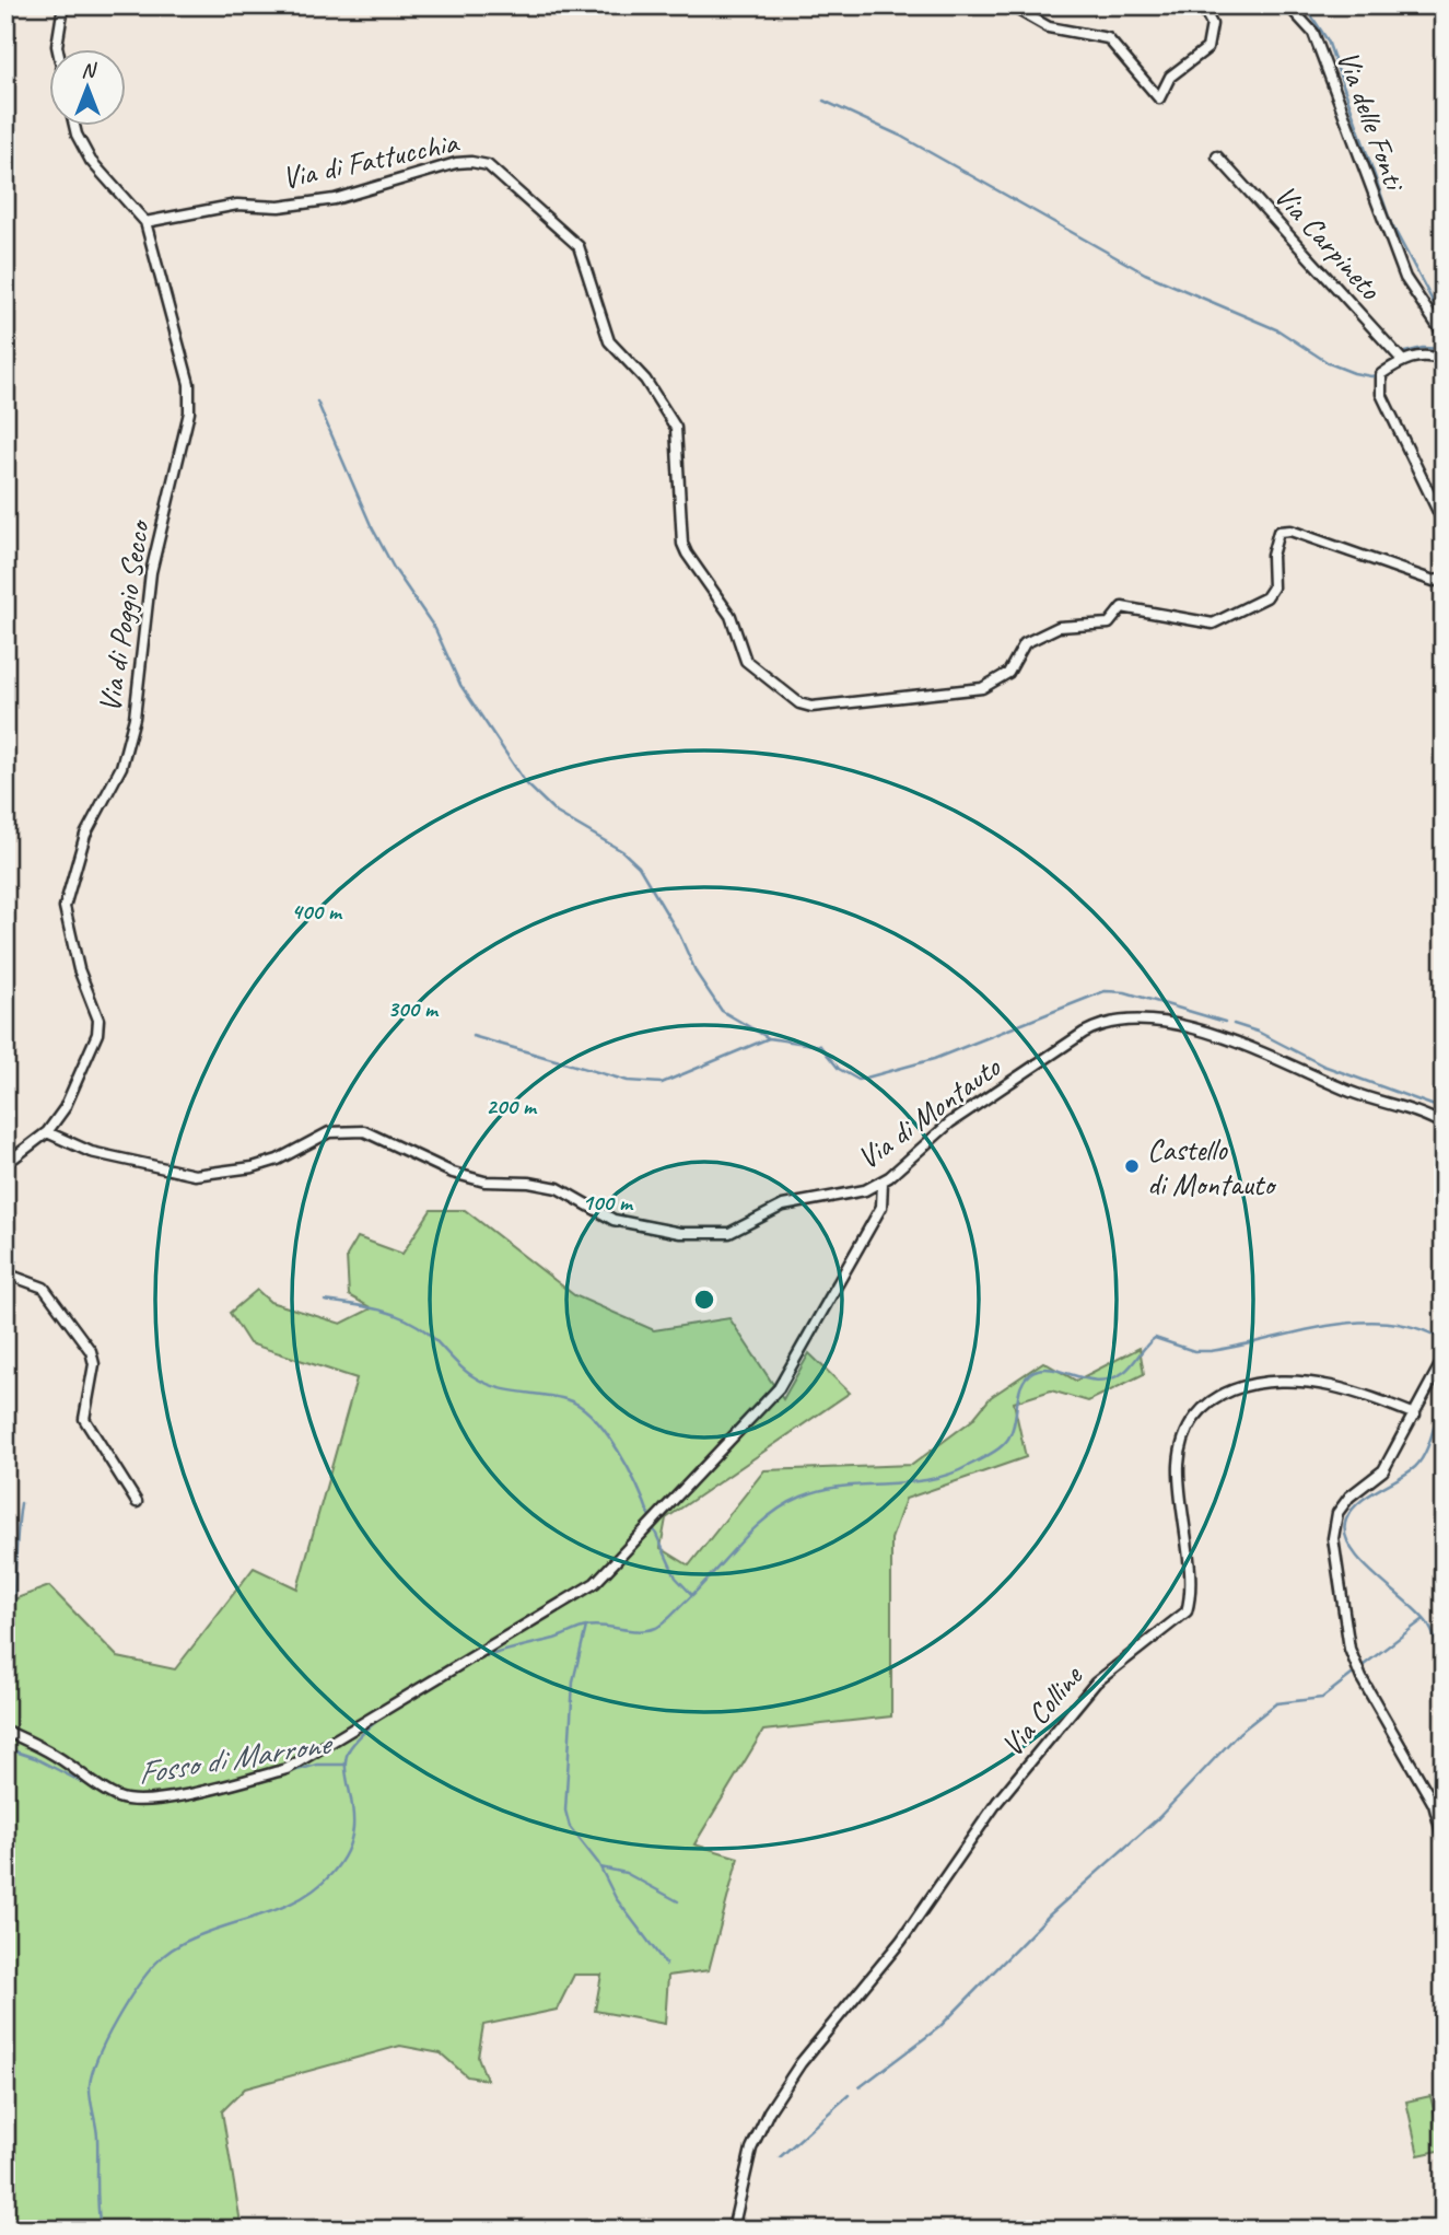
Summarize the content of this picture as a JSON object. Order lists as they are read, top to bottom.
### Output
{
  "streets": {
    "street": [
      "Via delle Fonti",
      "Via di Fattucchia",
      "Via Carpineto",
      "Via di Poggio Secco",
      "Via di Montauto",
      "Via Colline"
    ]
  },
  "crossings": [
    ["Via di Fattucchia", "Via di Poggio Secco"],
    ["Via di Poggio Secco", "Via di Montauto"]
  ],
  "water": ["Fosso di Marrone"],
  "places": ["Castello di Montauto"],
  "north": "top",
  "rings": [
    "400 m",
    "300 m",
    "200 m",
    "100 m"
  ]
}
